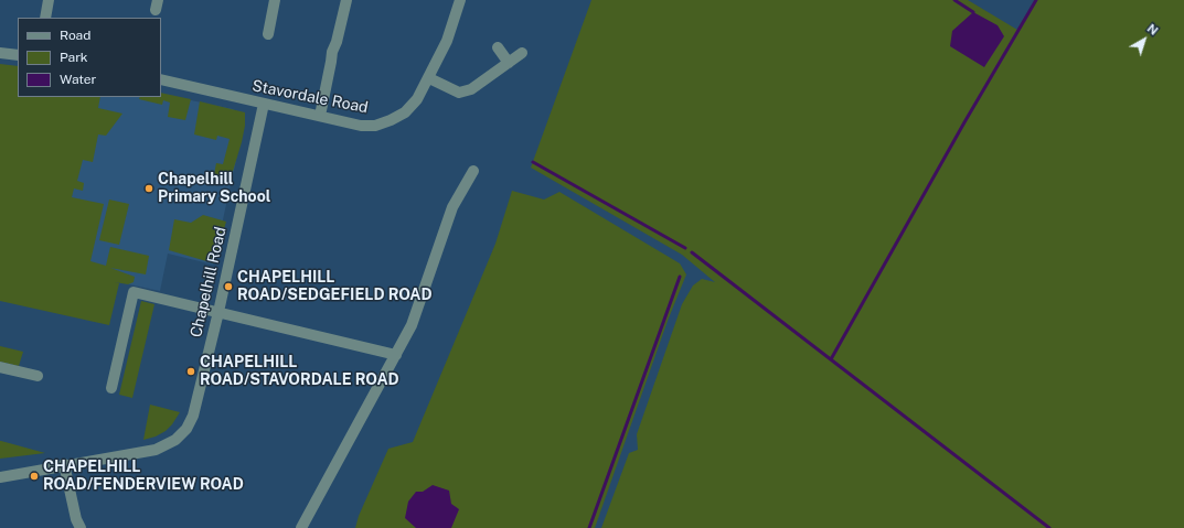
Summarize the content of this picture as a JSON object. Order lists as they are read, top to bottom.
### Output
{
  "streets": {
    "street": ["Stavordale Road", "Chapelhill Road"]
  },
  "crossings": [
    ["Stavordale Road", "Chapelhill Road"]
  ],
  "places": [
    "Chapelhill Primary School",
    "CHAPELHILL ROAD/SEDGEFIELD ROAD",
    "CHAPELHILL ROAD/STAVORDALE ROAD",
    "CHAPELHILL ROAD/FENDERVIEW ROAD"
  ],
  "legend": ["Road", "Park", "Water"],
  "north": "top right"
}
